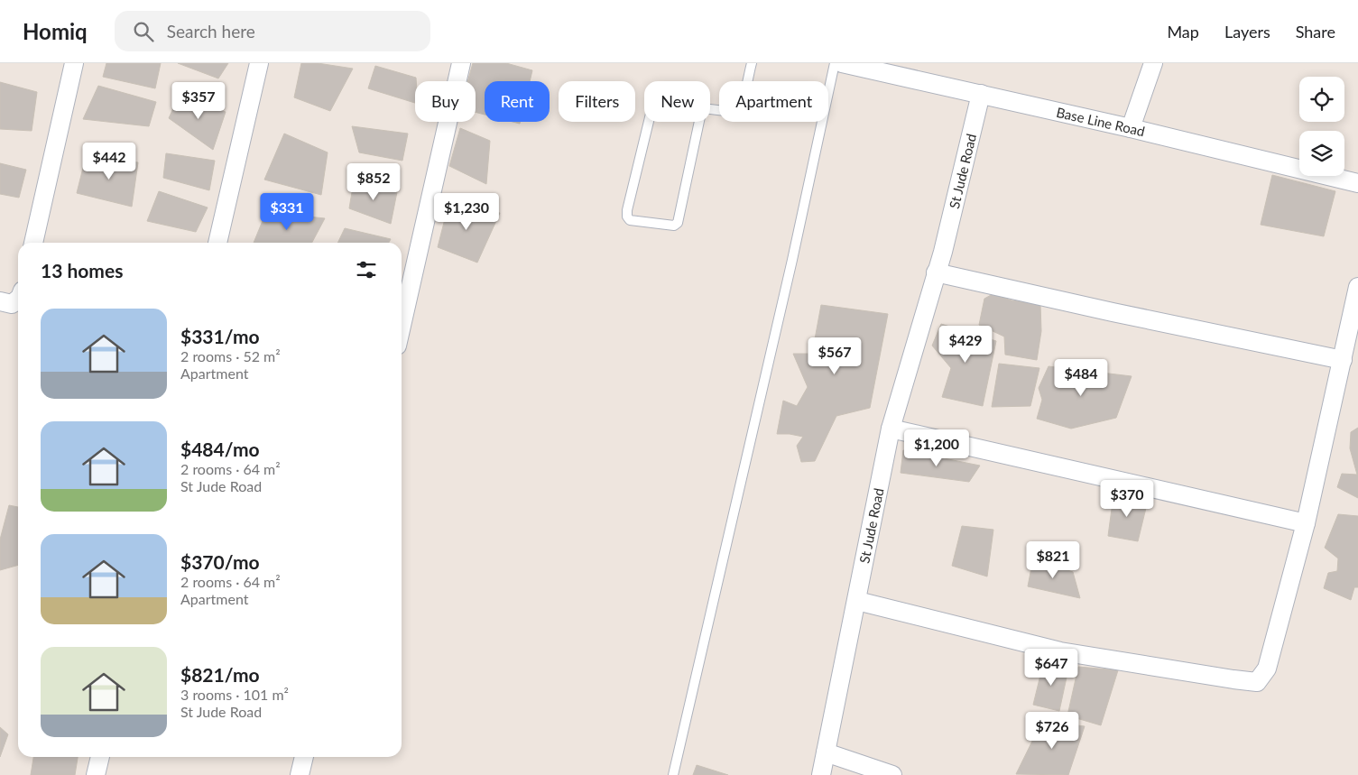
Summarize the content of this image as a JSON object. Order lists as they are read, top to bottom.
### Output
{
  "streets": {
    "street": ["Base Line Road", "St Jude Road"]
  },
  "crossings": [
    ["Base Line Road", "St Jude Road"]
  ],
  "page": {
    "header": "Homiq",
    "search": "Search here",
    "nav": ["Map", "Layers", "Share"],
    "chip": [
      "Buy",
      "Rent",
      "Filters",
      "New",
      "Apartment"
    ],
    "price": [
      "$357",
      "$442",
      "$852",
      "$331",
      "$1,230",
      "$429",
      "$567",
      "$484",
      "$1,200",
      "$370",
      "$821",
      "$647",
      "$726"
    ],
    "heading": "13 homes",
    "list": [
      {
        "name": "$331/mo",
        "note": "2 rooms · 52 m² · Apartment"
      },
      {
        "name": "$484/mo",
        "note": "2 rooms · 64 m² · St Jude Road"
      },
      {
        "name": "$370/mo",
        "note": "2 rooms · 64 m² · Apartment"
      },
      {
        "name": "$821/mo",
        "note": "3 rooms · 101 m² · St Jude Road"
      }
    ]
  }
}
